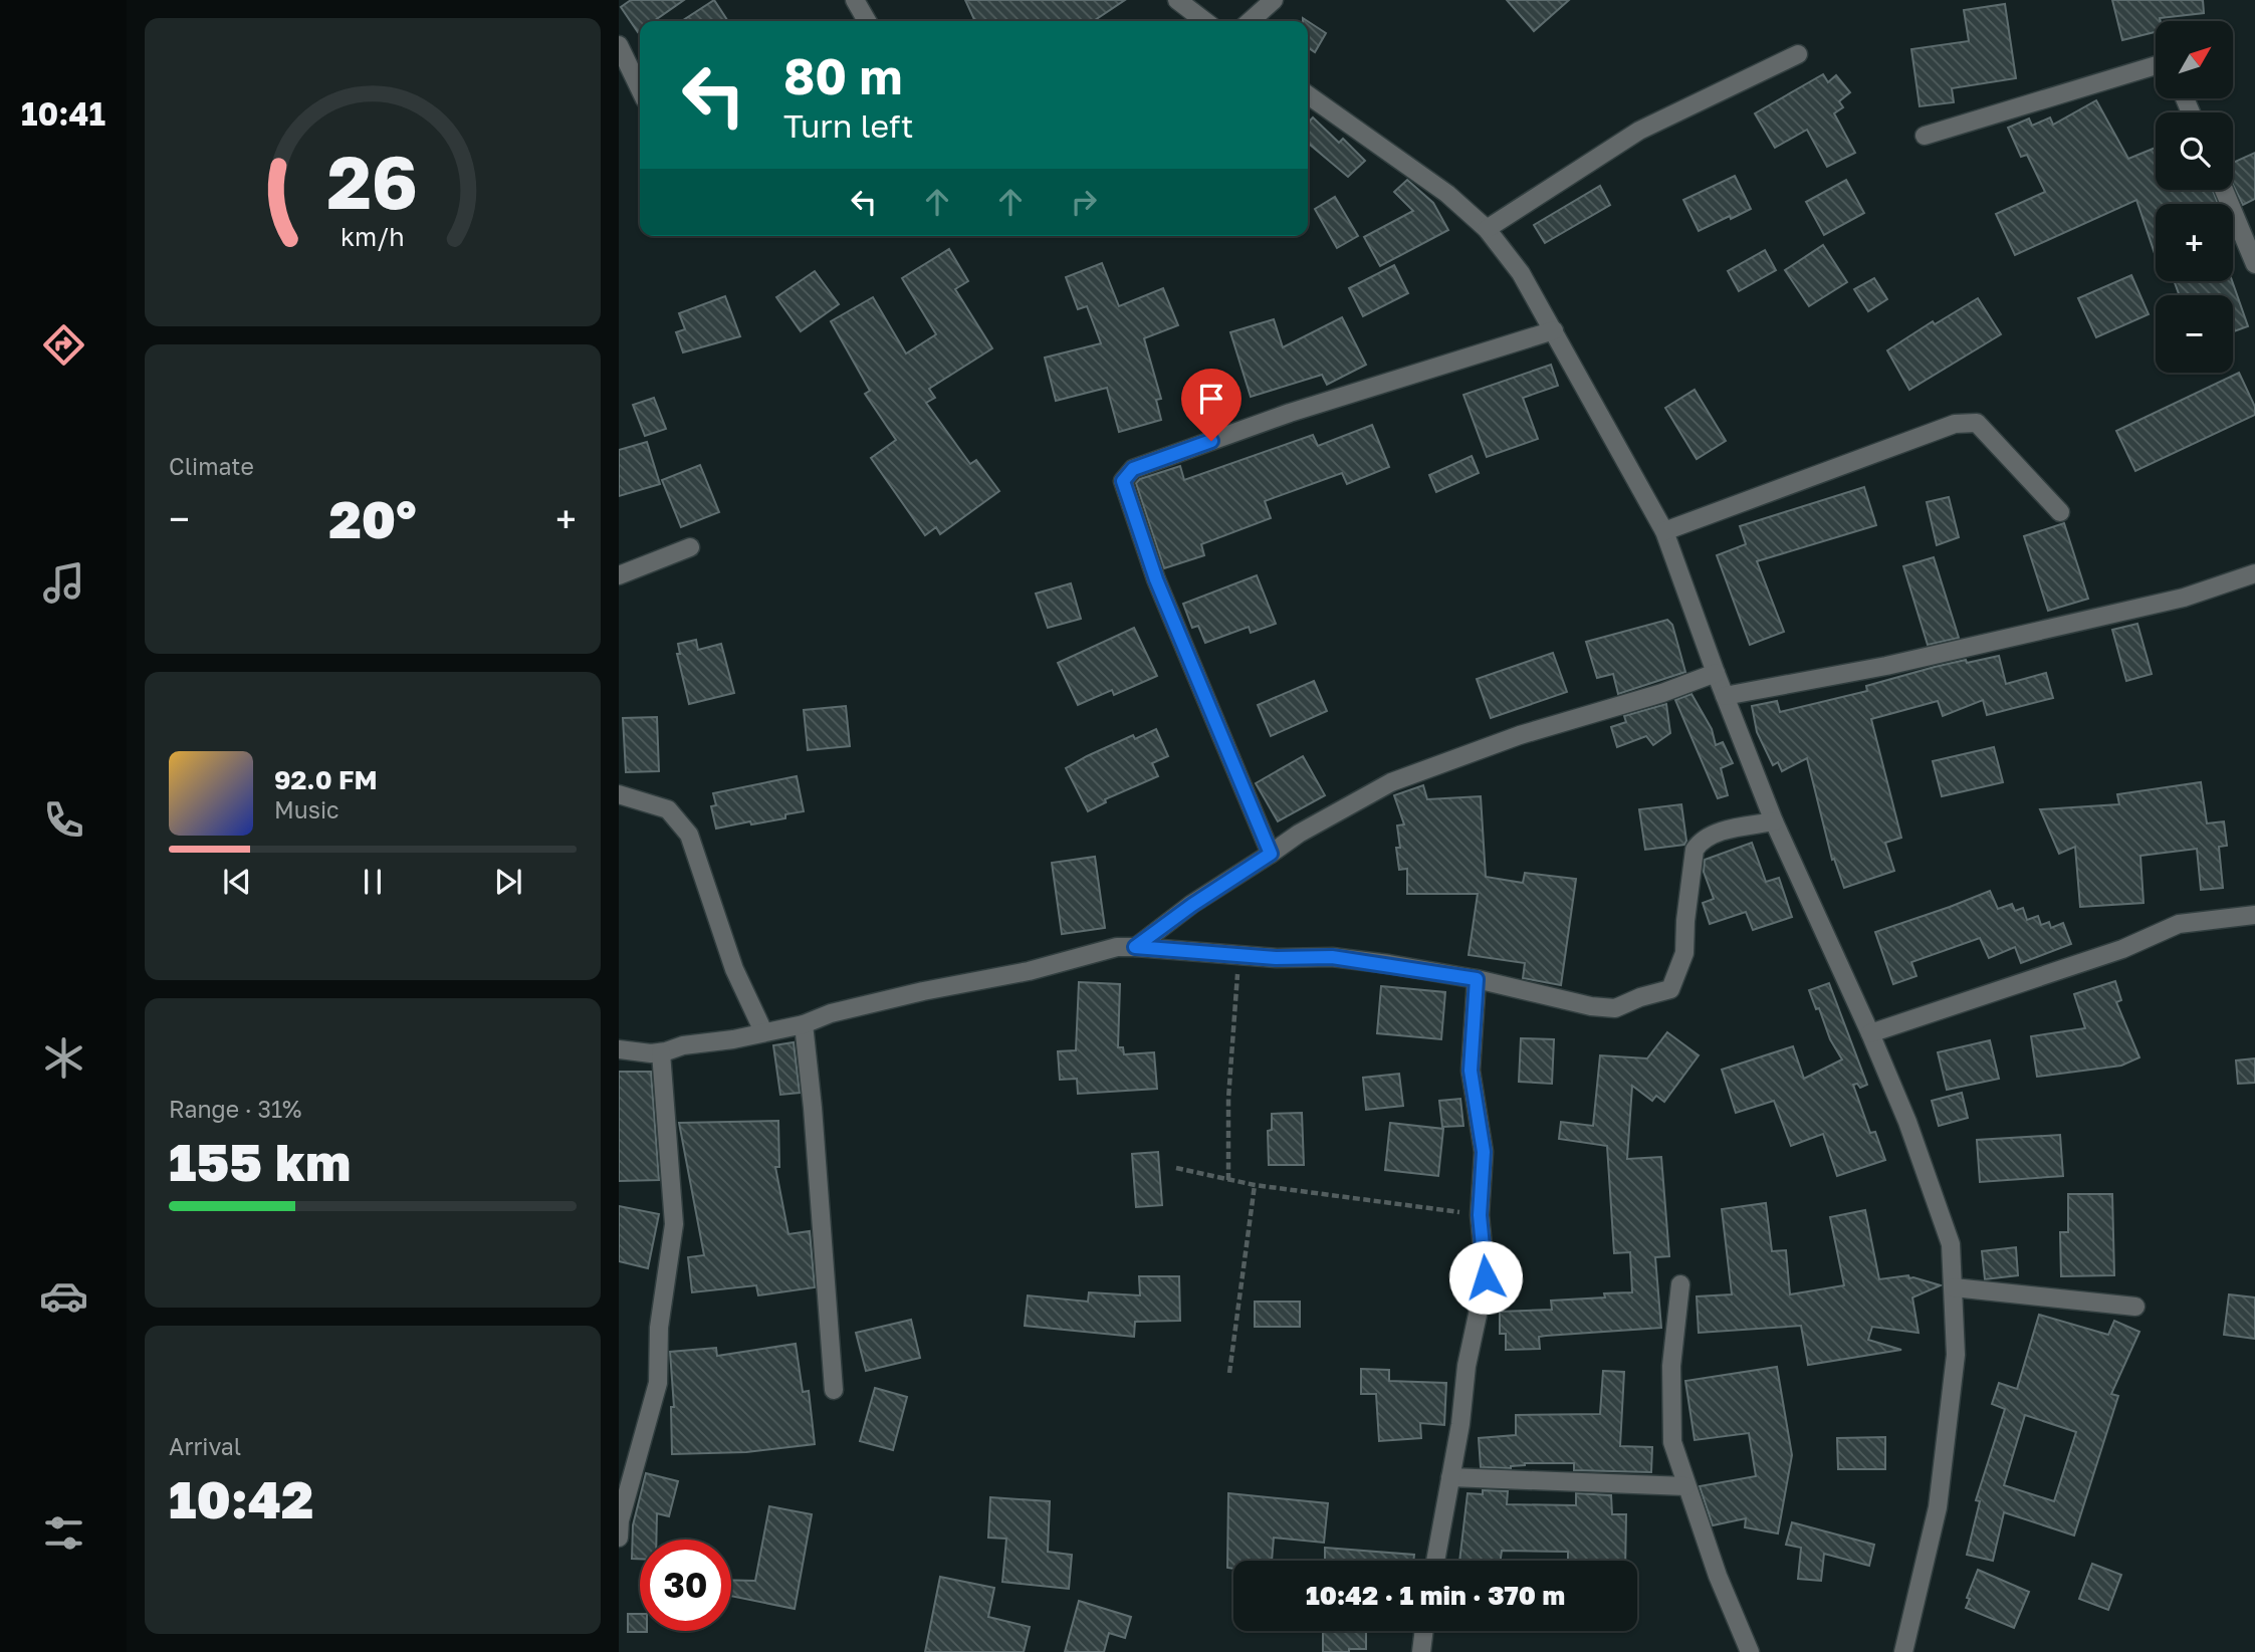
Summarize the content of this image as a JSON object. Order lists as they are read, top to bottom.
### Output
{
  "north": "top right",
  "page": {
    "tabs": "10:41",
    "map_buttons": ["+", "−"],
    "turn": ["80 m", "Turn left"],
    "tile": [
      "Climate",
      ["Range · 31%", "155 km"],
      ["Arrival", "10:42"]
    ],
    "heat": ["−", "20°", "+"],
    "song": ["92.0 FM", "Music"],
    "limit": "30",
    "trip": "10:42 · 1 min · 370 m",
    "gauge": ["26", "km/h"]
  }
}
